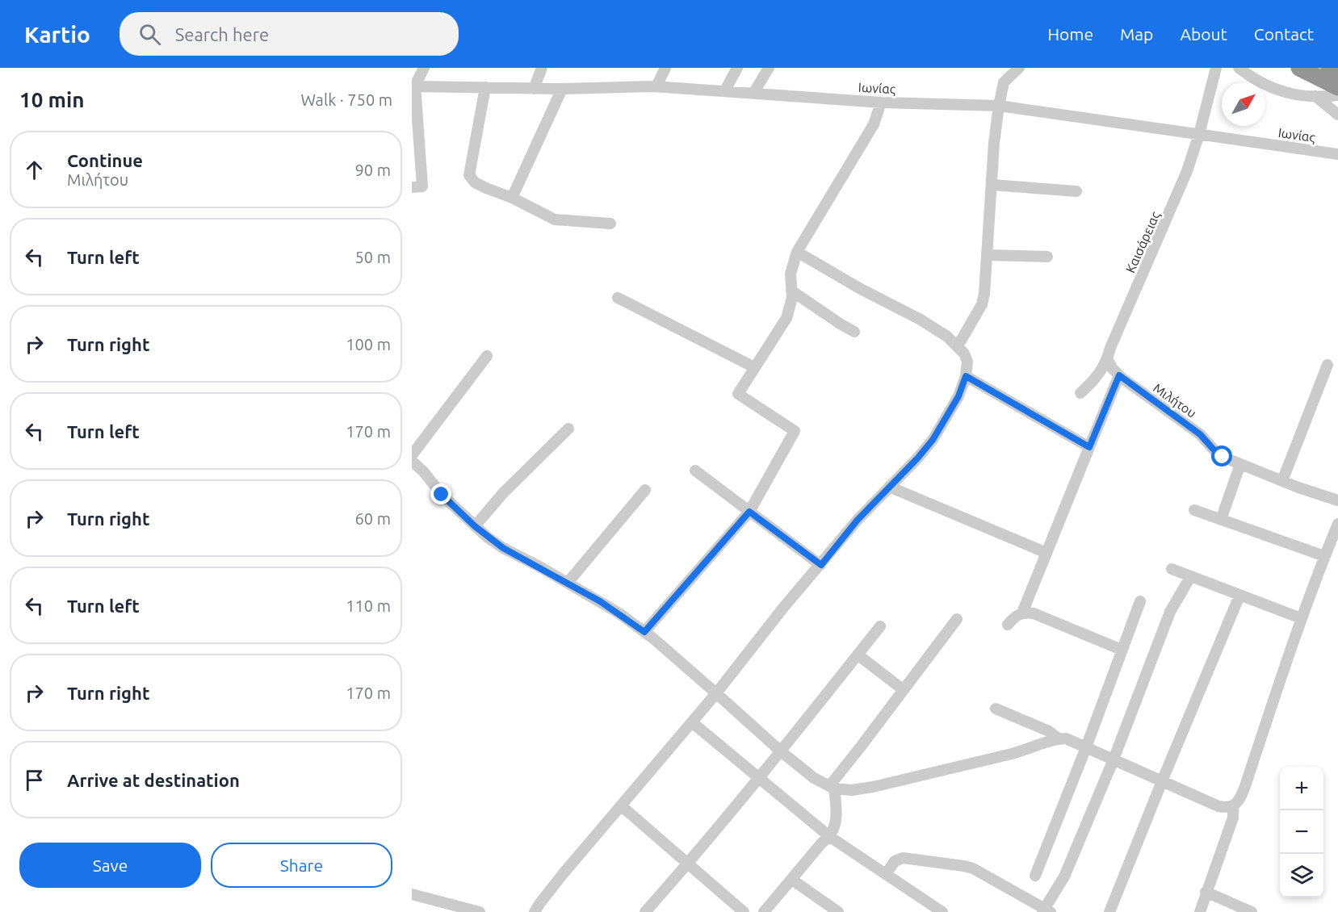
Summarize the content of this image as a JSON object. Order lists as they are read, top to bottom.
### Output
{
  "streets": {
    "street": ["Ιωνίας", "Καισάρειας", "Μιλήτου"]
  },
  "crossings": [
    ["Ιωνίας", "Καισάρειας"],
    ["Καισάρειας", "Μιλήτου"]
  ],
  "north": "top right",
  "page": {
    "header": "Kartio",
    "search": "Search here",
    "nav": [
      "Home",
      "Map",
      "About",
      "Contact"
    ],
    "heading": ["10 min", "Walk · 750 m"],
    "list": [
      ["Continue", "Μιλήτου", "90 m"],
      ["Turn left", "50 m"],
      ["Turn right", "100 m"],
      ["Turn left", "170 m"],
      ["Turn right", "60 m"],
      ["Turn left", "110 m"],
      ["Turn right", "170 m"],
      "Arrive at destination"
    ],
    "map_buttons": ["+", "−"],
    "buttons": ["Save", "Share"]
  }
}
